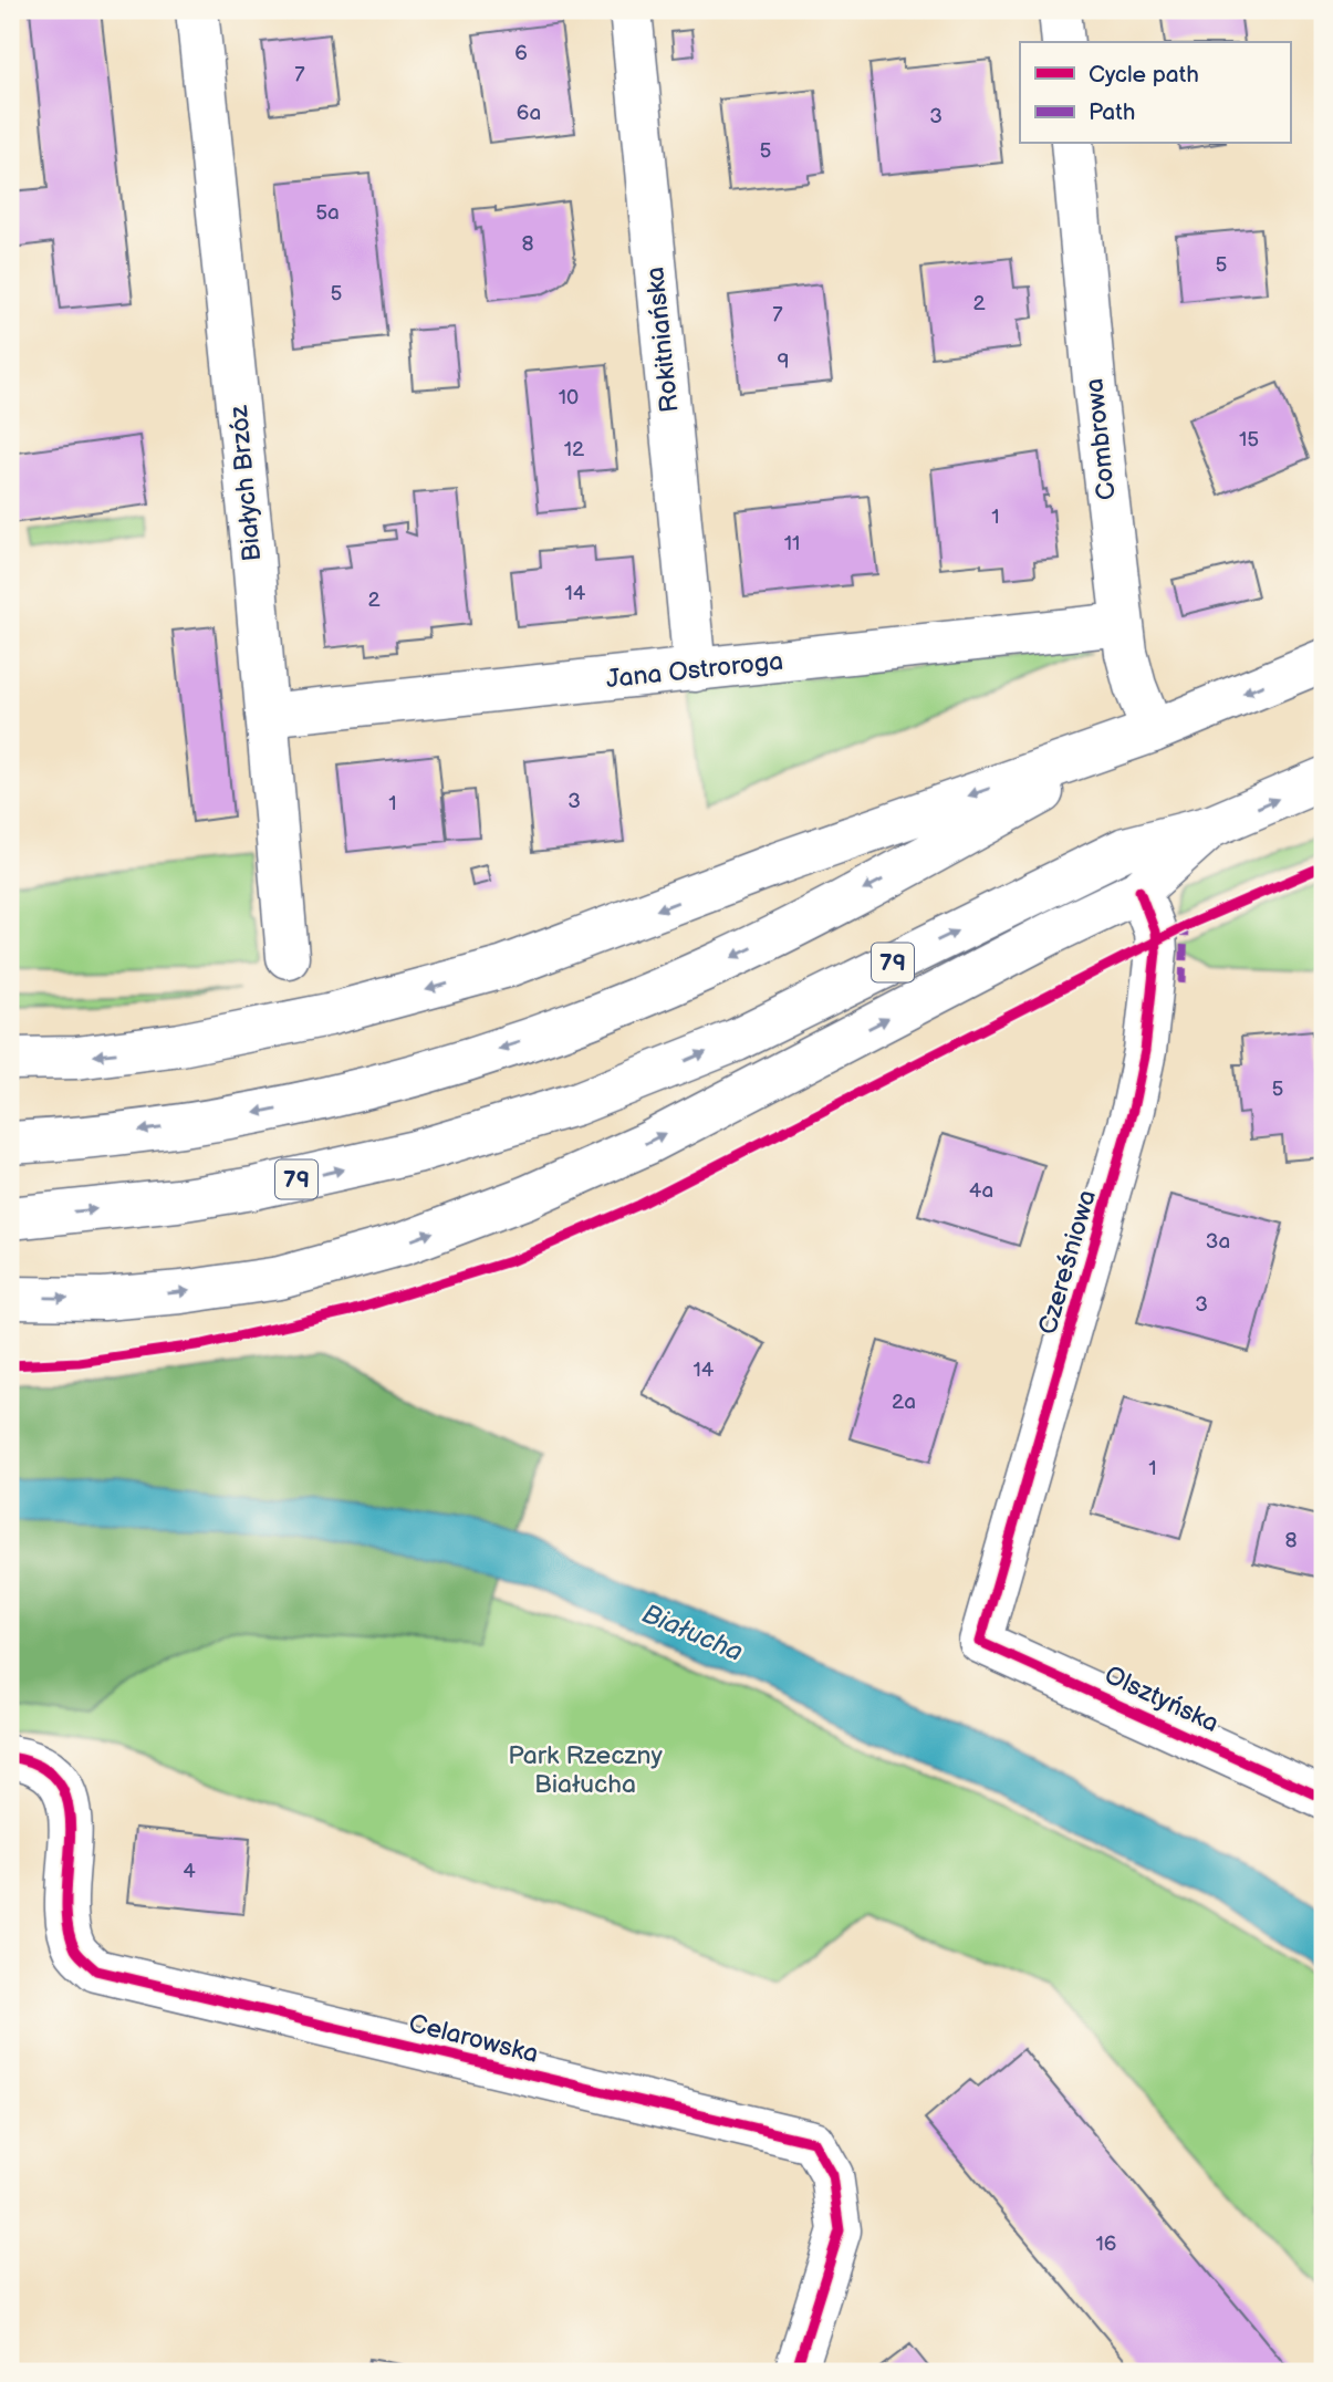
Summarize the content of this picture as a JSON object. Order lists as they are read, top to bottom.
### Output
{
  "streets": {
    "street": [
      "Rokitniańska",
      "Combrowa",
      "Białych Brzóz",
      "Jana Ostroroga",
      "79",
      "Czereśniowa",
      "Olsztyńska",
      "Celarowska"
    ]
  },
  "crossings": [
    ["Rokitniańska", "Jana Ostroroga"],
    ["Combrowa", "Jana Ostroroga"],
    ["Białych Brzóz", "Jana Ostroroga"],
    ["Czereśniowa", "Olsztyńska"]
  ],
  "water": ["Białucha"],
  "parks": ["Park Rzeczny Białucha"],
  "house_numbers": [
    "6",
    "7",
    "6a",
    "3",
    "5",
    "5a",
    "8",
    "5",
    "5",
    "2",
    "7",
    "9",
    "10",
    "15",
    "12",
    "1",
    "11",
    "14",
    "2",
    "3",
    "1",
    "5",
    "4a",
    "3a",
    "3",
    "14",
    "2a",
    "1",
    "8",
    "4",
    "16"
  ],
  "legend": ["Cycle path", "Path"]
}
